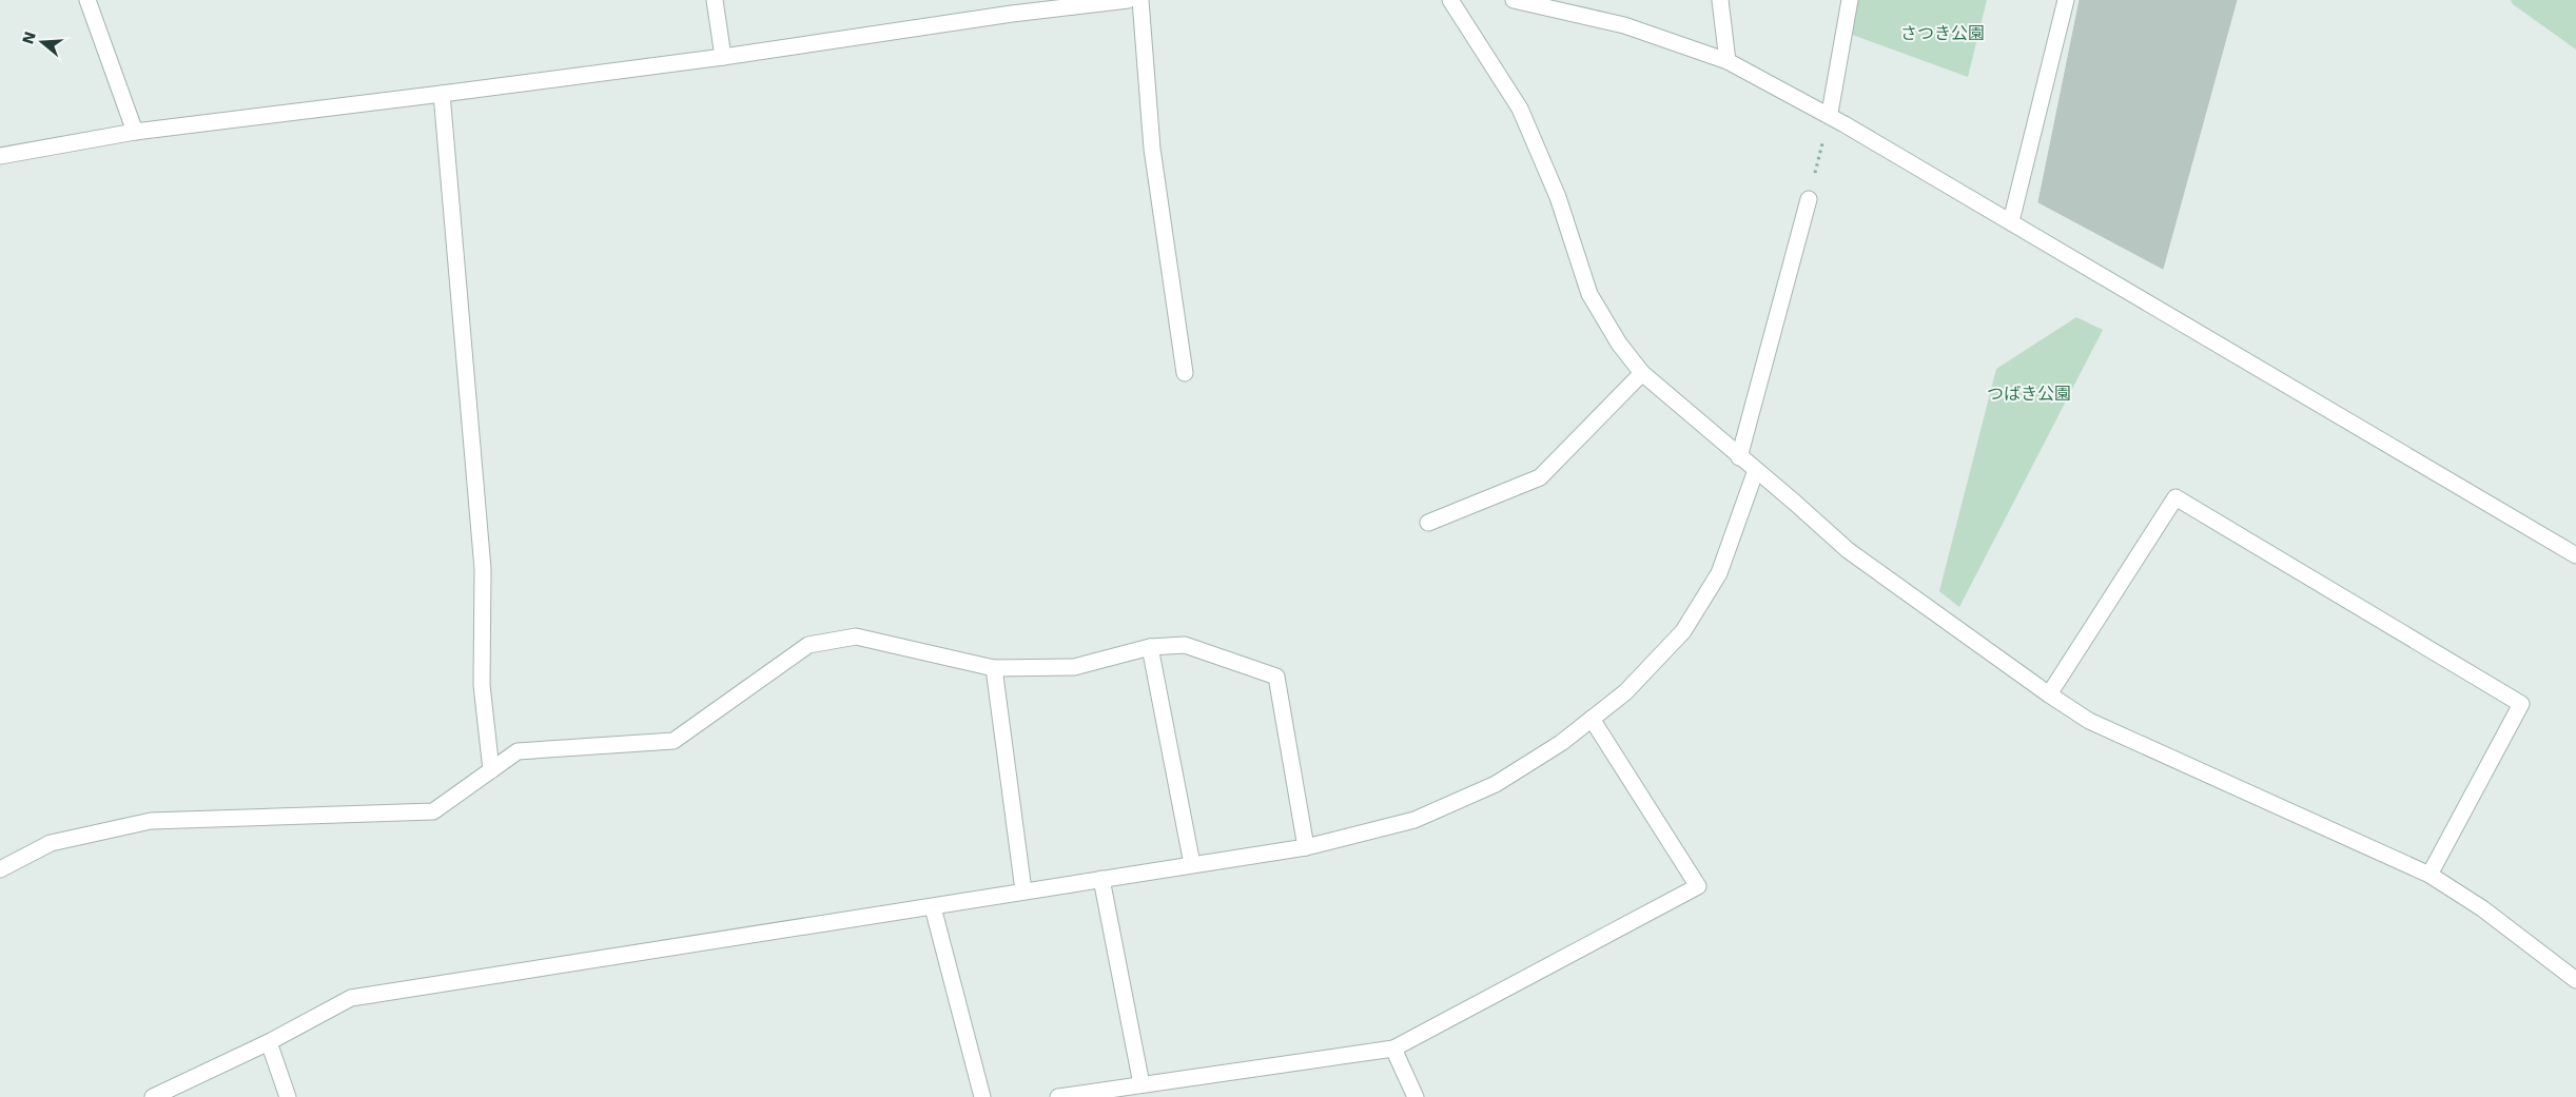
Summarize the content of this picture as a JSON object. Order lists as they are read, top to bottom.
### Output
{
  "parks": ["さつき公園", "つばき公園"],
  "north": "left"
}
